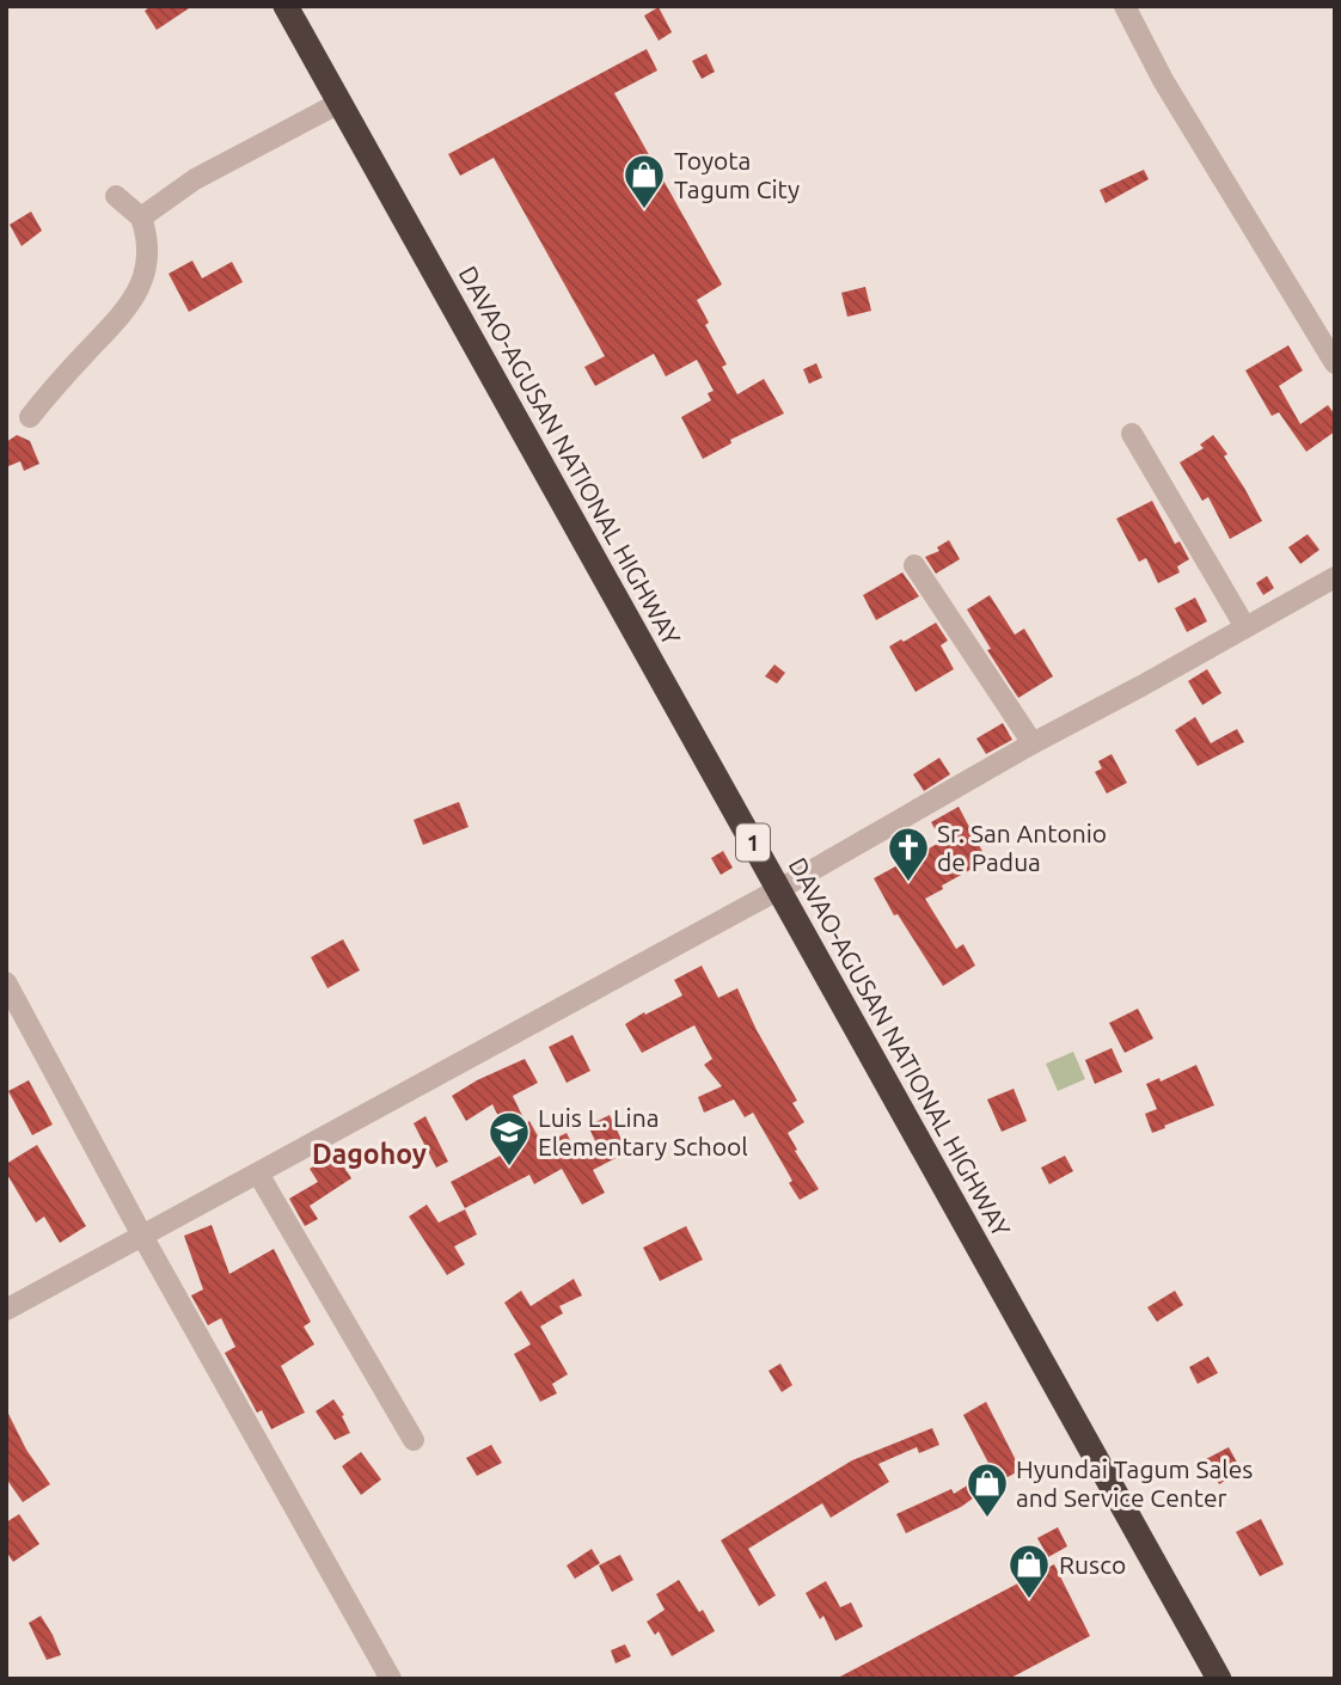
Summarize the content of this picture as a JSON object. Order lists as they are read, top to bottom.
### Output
{
  "streets": {
    "highway": ["DAVAO-AGUSAN NATIONAL HIGHWAY", "1"]
  },
  "districts": ["Dagohoy"],
  "places": {
    "shop": ["Toyota Tagum City", "Hyundai Tagum Sales and Service Center", "Rusco"],
    "church": ["Sr. San Antonio de Padua"],
    "school or university": ["Luis L. Lina Elementary School"]
  }
}
